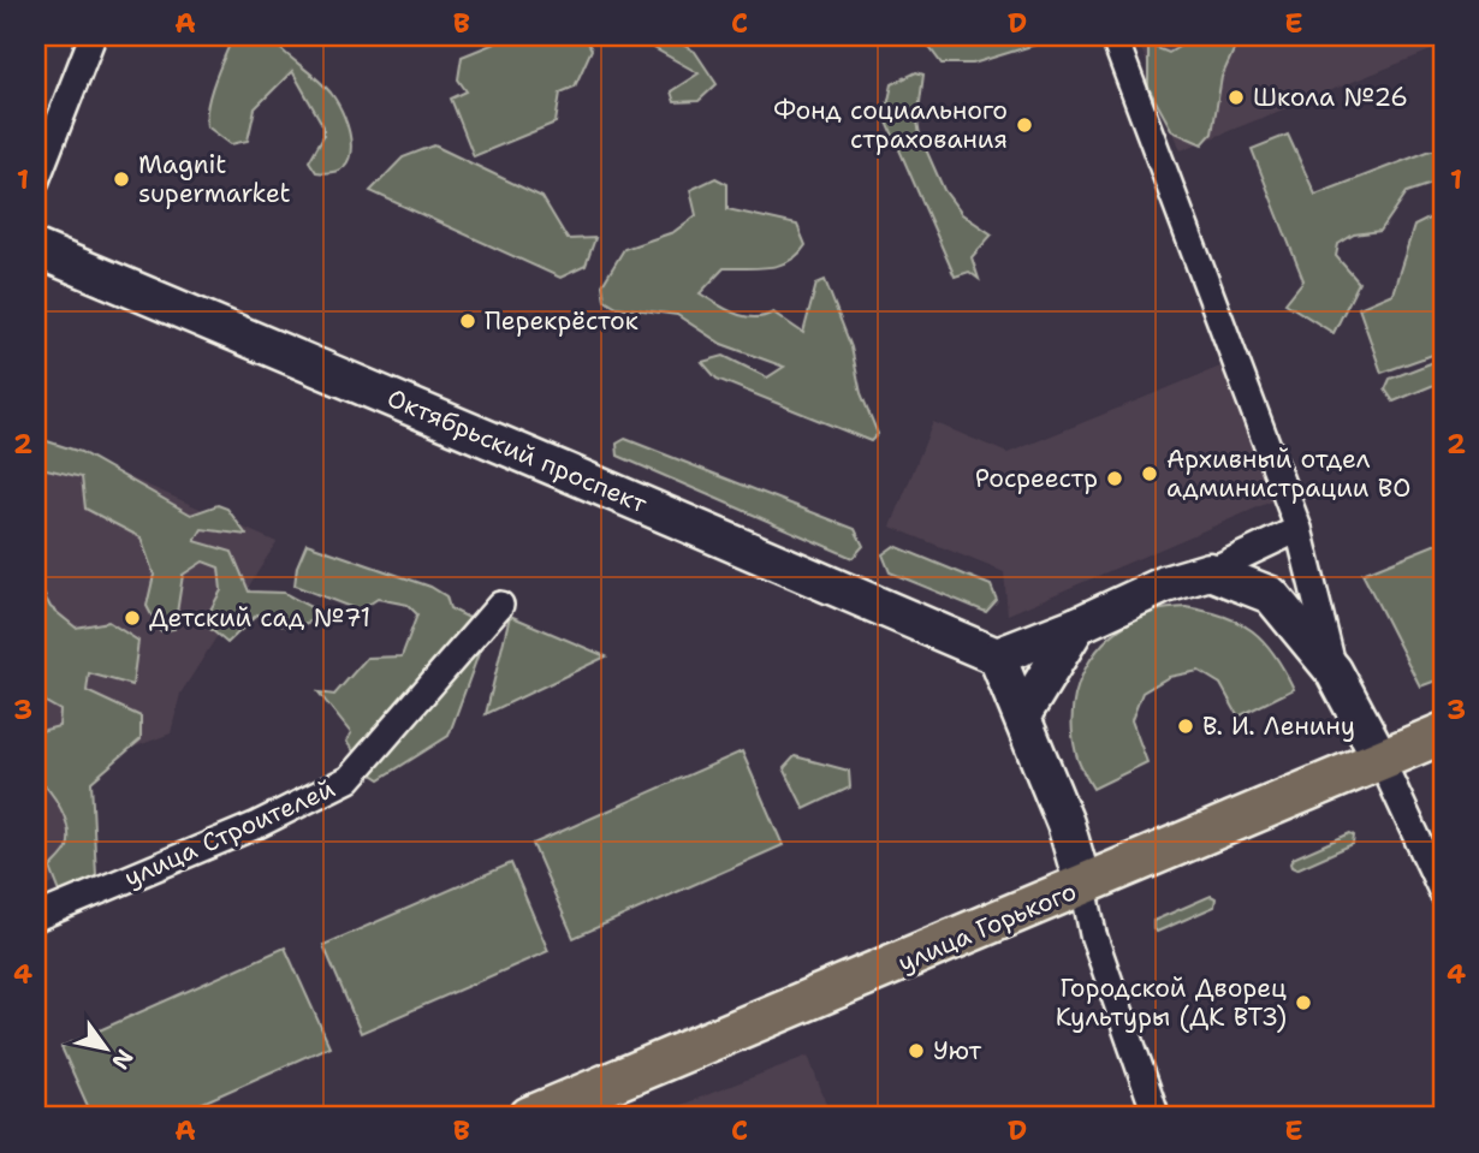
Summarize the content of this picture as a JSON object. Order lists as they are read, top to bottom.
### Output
{
  "streets": {
    "main road": ["Октябрьский проспект", "улица Горького"],
    "street": ["улица Строителей"]
  },
  "places": [
    "Школа №26",
    "Фонд социального страхования",
    "Magnit supermarket",
    "Перекрёсток",
    "Архивный отдел администрации ВО",
    "Росреестр",
    "Детский сад №71",
    "В. И. Ленину",
    "Городской Дворец Культуры (ДК ВТЗ)",
    "Уют"
  ],
  "north": "bottom right",
  "grid": {
    "columns": [
      "A",
      "B",
      "C",
      "D",
      "E"
    ],
    "rows": [
      "1",
      "2",
      "3",
      "4"
    ]
  }
}
